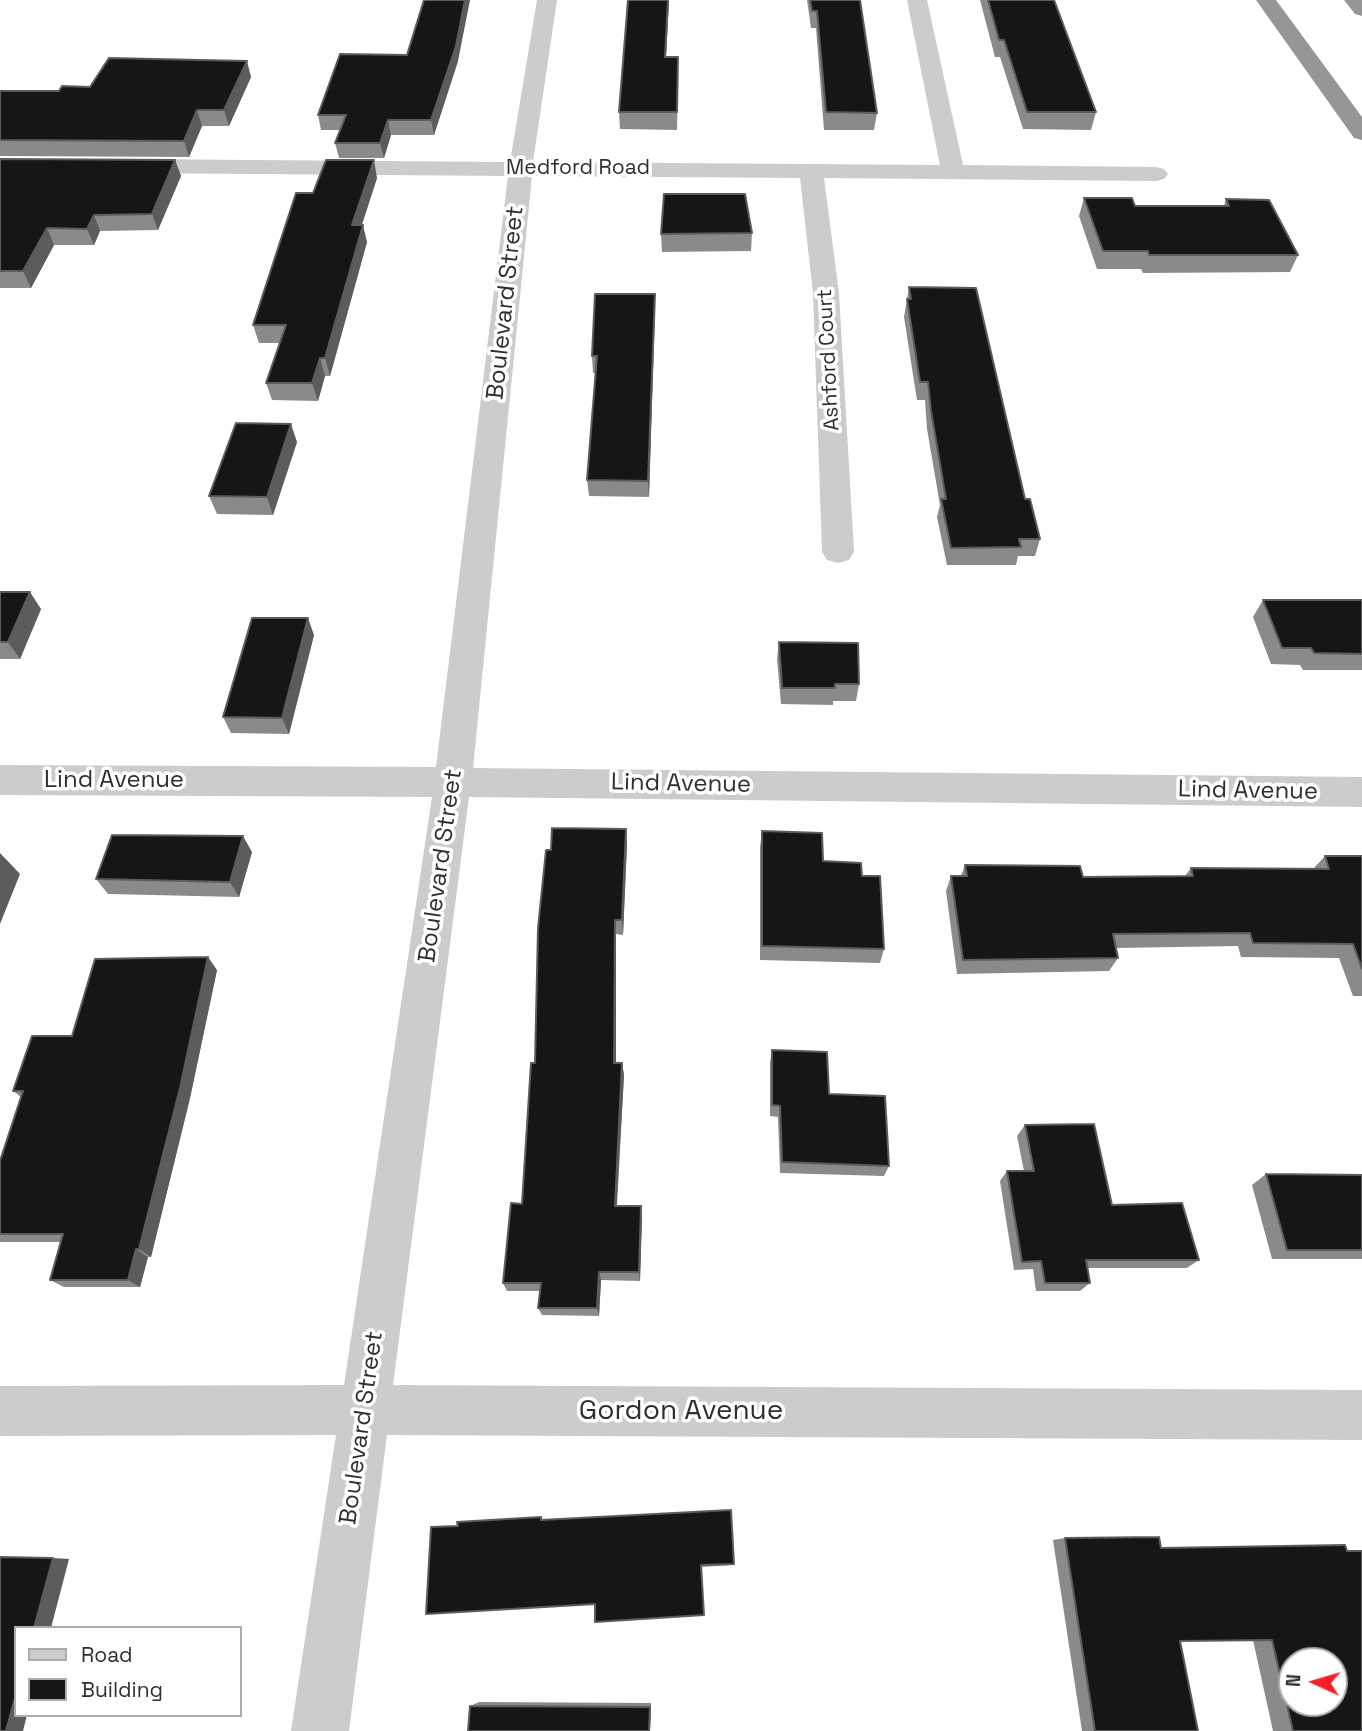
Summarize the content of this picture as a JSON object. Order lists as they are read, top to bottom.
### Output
{
  "streets": {
    "street": [
      "Medford Road",
      "Boulevard Street",
      "Ashford Court",
      "Lind Avenue",
      "Gordon Avenue"
    ]
  },
  "crossings": [
    ["Medford Road", "Boulevard Street"],
    ["Medford Road", "Ashford Court"],
    ["Boulevard Street", "Lind Avenue"],
    ["Boulevard Street", "Gordon Avenue"]
  ],
  "legend": ["Road", "Building"],
  "north": "left"
}
